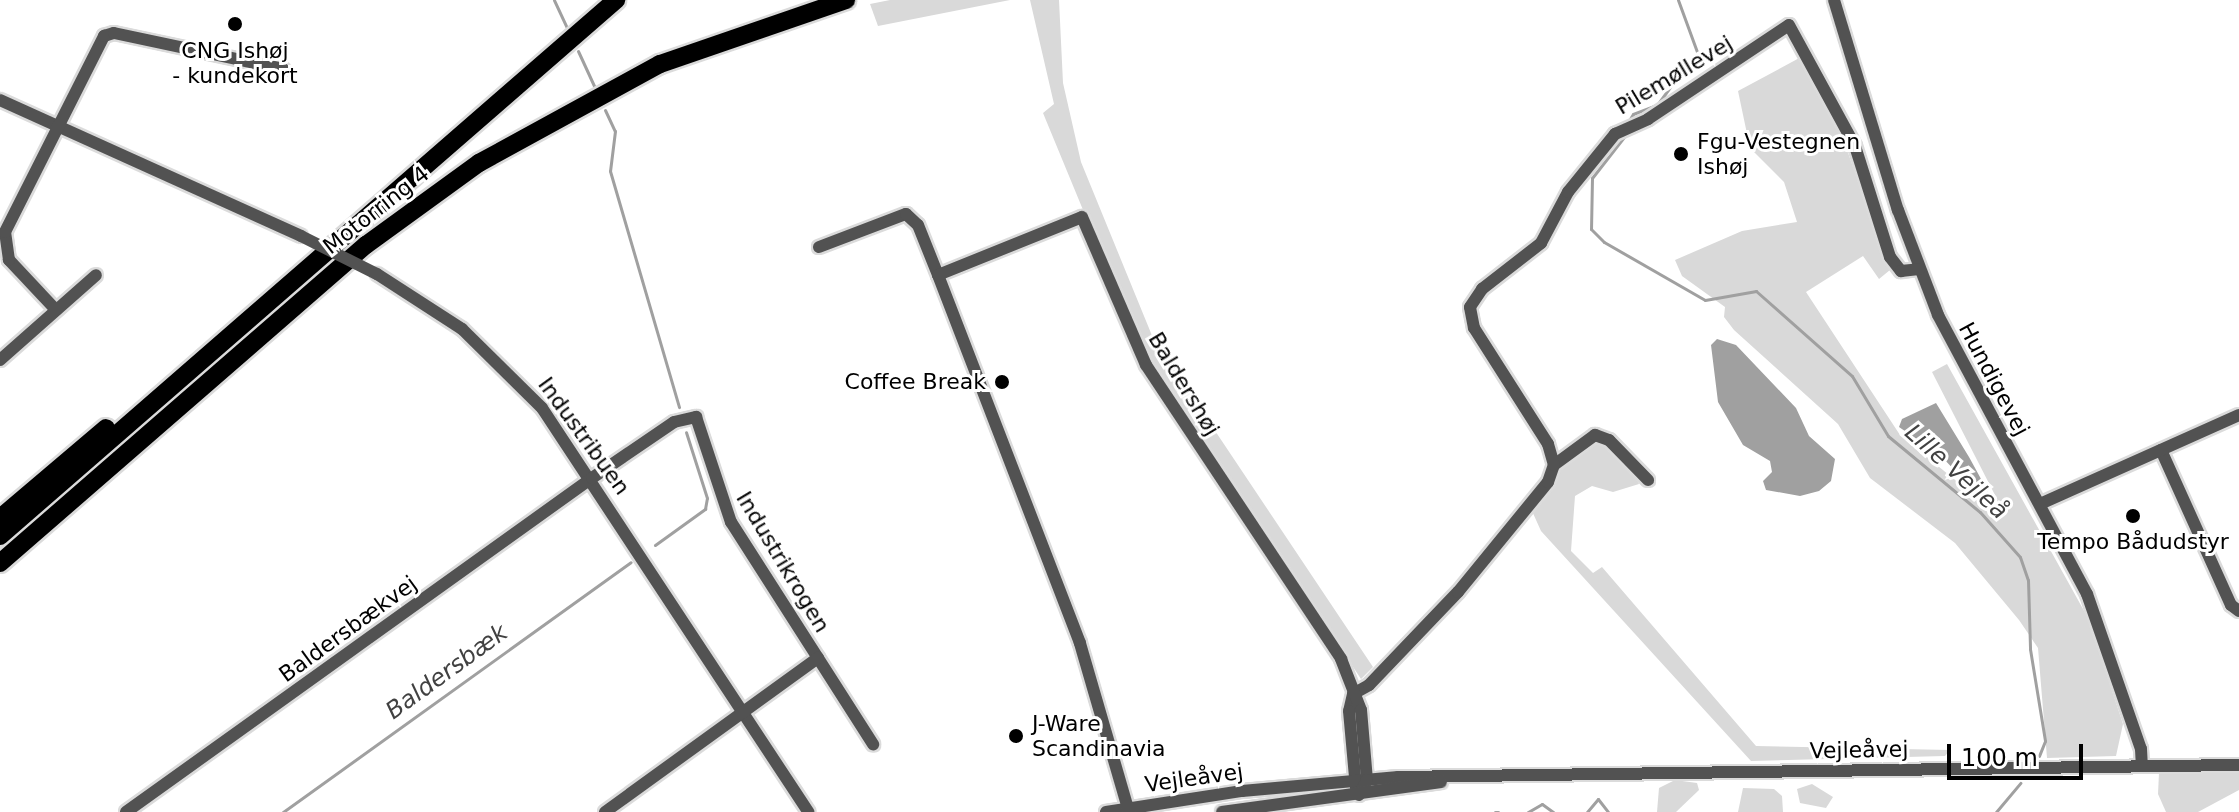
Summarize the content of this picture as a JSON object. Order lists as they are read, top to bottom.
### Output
{
  "streets": {
    "highway": ["Motorring 4"],
    "street": [
      "Pilemøllevej",
      "Hundigevej",
      "Baldershøj",
      "Industribuen",
      "Industrikrogen",
      "Baldersbækvej",
      "Vejleåvej"
    ]
  },
  "crossings": [
    ["Pilemøllevej", "Hundigevej"],
    ["Hundigevej", "Vejleåvej"],
    ["Baldershøj", "Vejleåvej"],
    ["Industribuen", "Industrikrogen"],
    ["Industribuen", "Baldersbækvej"],
    ["Industrikrogen", "Baldersbækvej"]
  ],
  "water": ["Lille Vejleå", "Baldersbæk"],
  "places": [
    "CNG Ishøj - kundekort",
    "Fgu-Vestegnen Ishøj",
    "Coffee Break",
    "Tempo Bådudstyr",
    "J-Ware Scandinavia"
  ],
  "scale_bar": "100 m"
}
